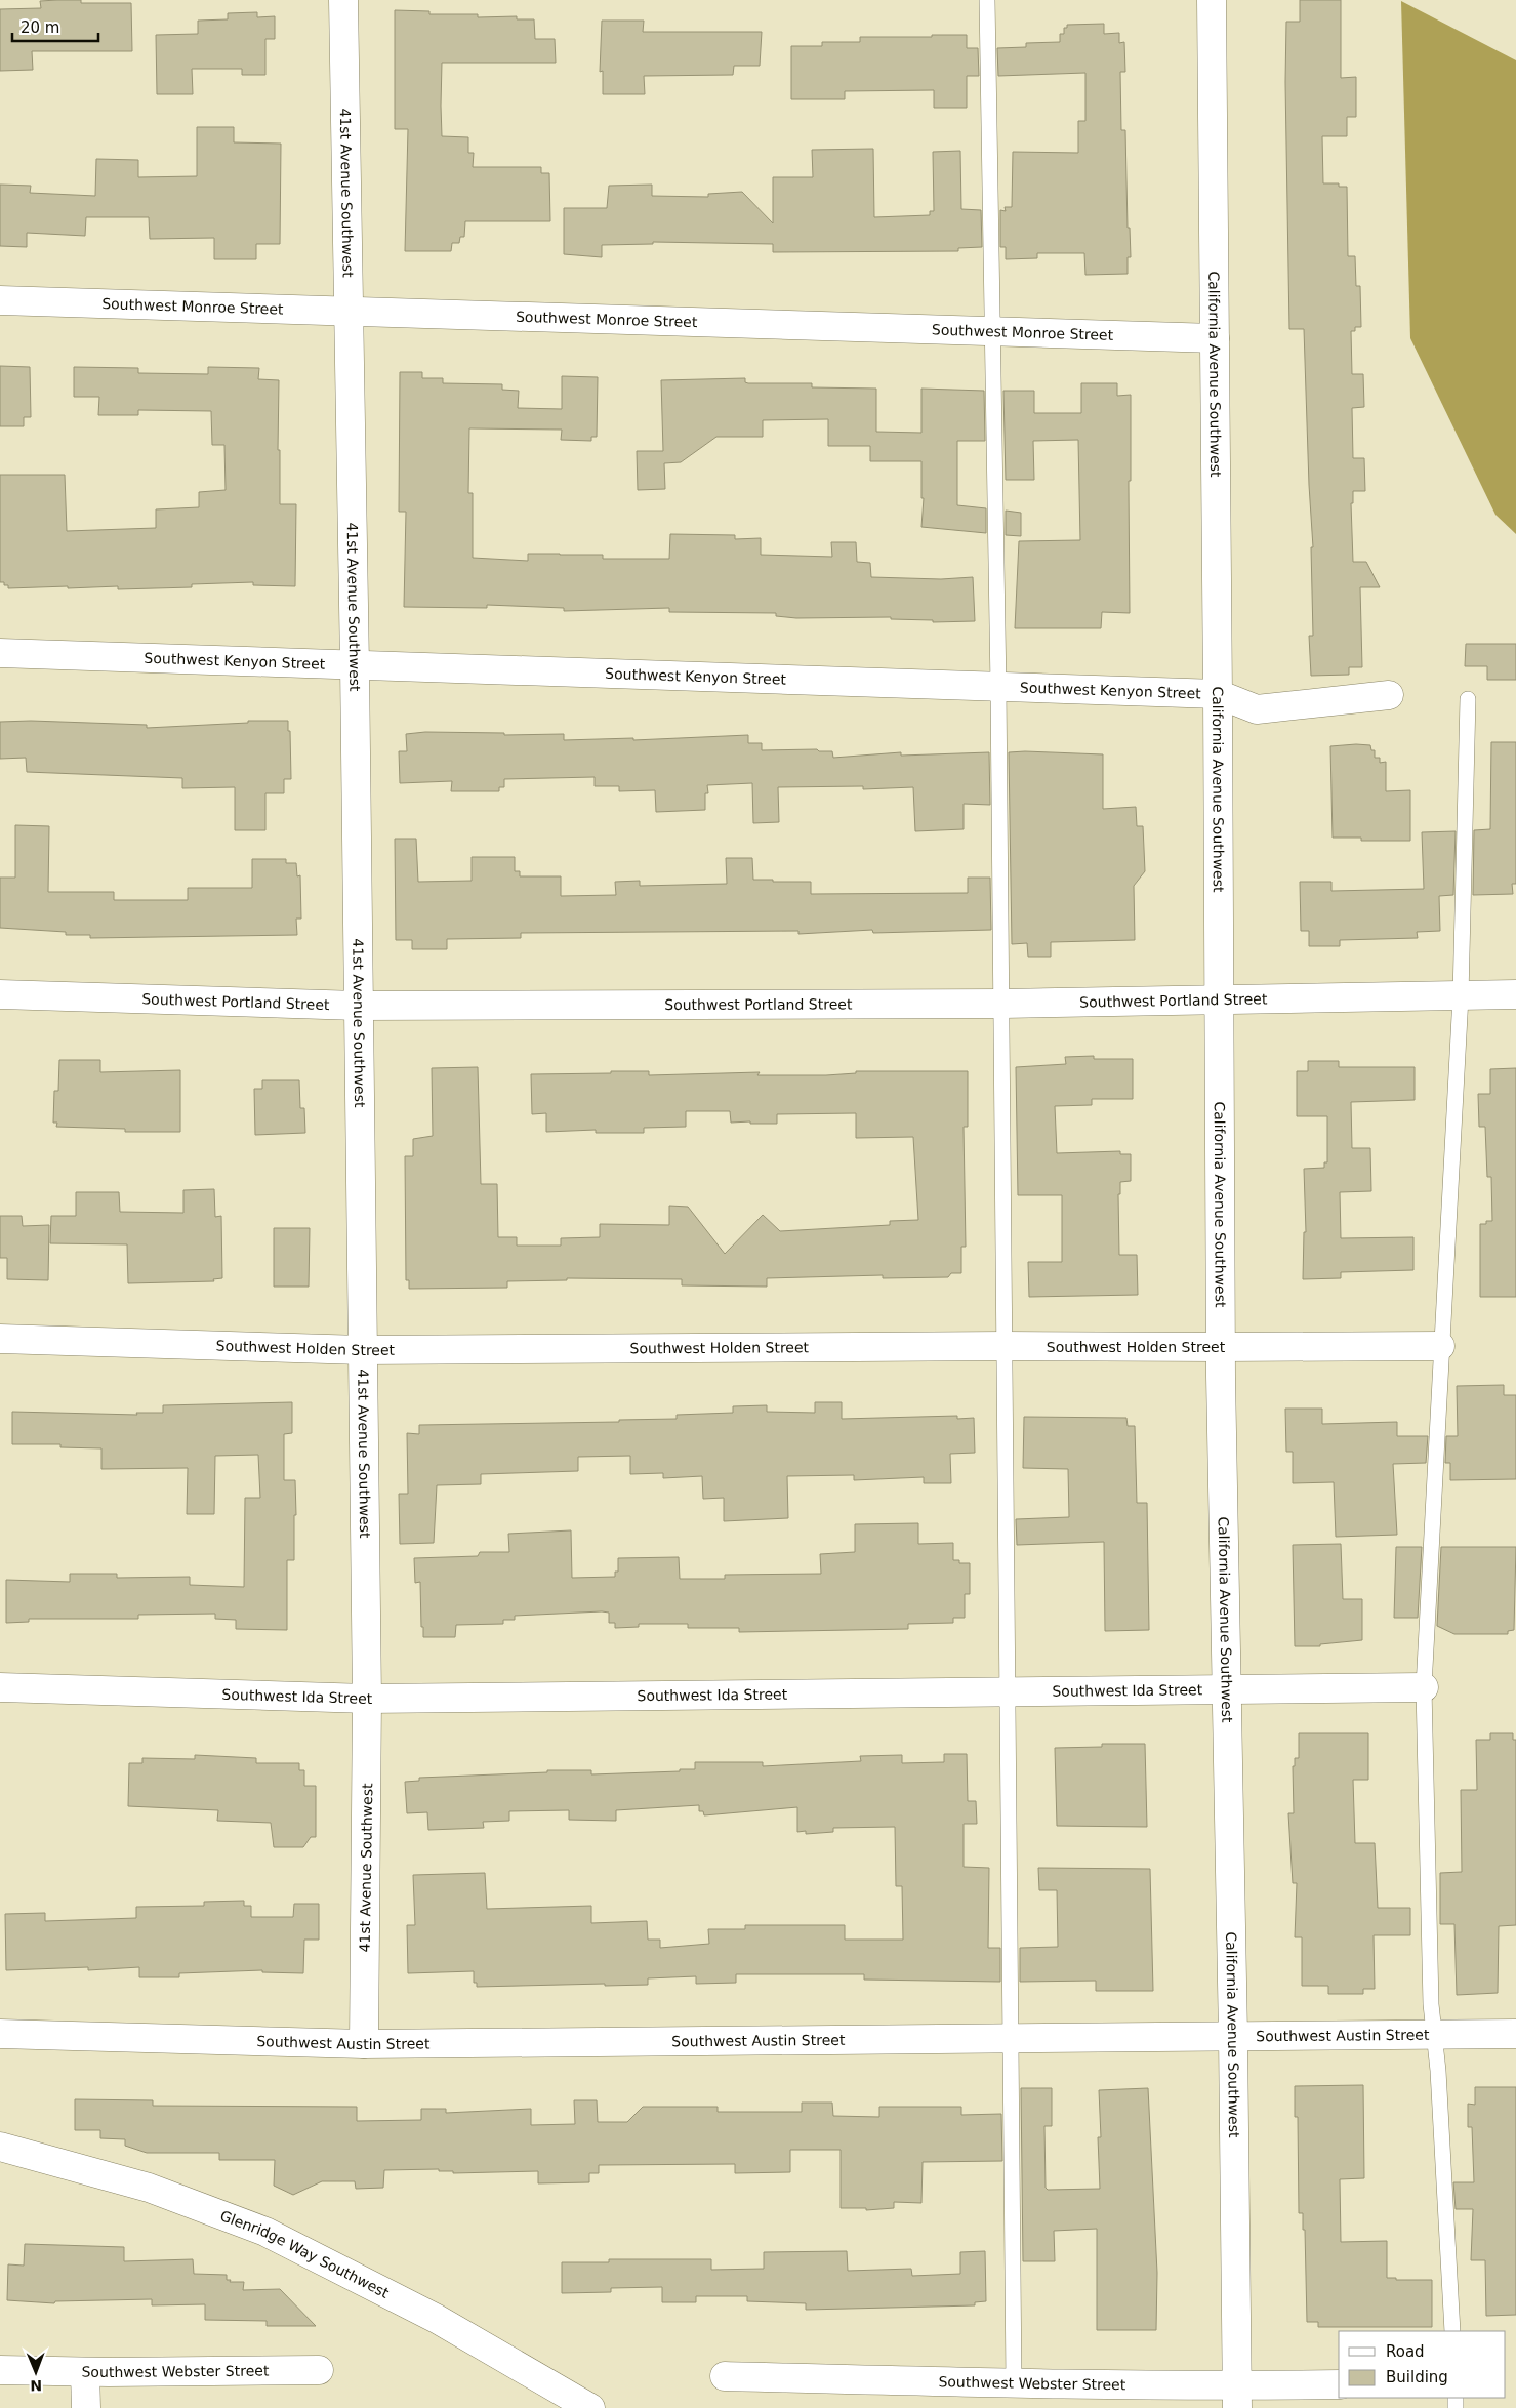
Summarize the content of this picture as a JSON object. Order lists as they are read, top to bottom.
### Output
{
  "streets": {
    "street": [
      "41st Avenue Southwest",
      "Southwest Monroe Street",
      "California Avenue Southwest",
      "Southwest Kenyon Street",
      "Southwest Portland Street",
      "Southwest Holden Street",
      "Southwest Ida Street",
      "Southwest Austin Street",
      "Glenridge Way Southwest",
      "Southwest Webster Street"
    ]
  },
  "crossings": [
    ["41st Avenue Southwest", "Southwest Monroe Street"],
    ["41st Avenue Southwest", "Southwest Kenyon Street"],
    ["41st Avenue Southwest", "Southwest Portland Street"],
    ["41st Avenue Southwest", "Southwest Holden Street"],
    ["41st Avenue Southwest", "Southwest Ida Street"],
    ["41st Avenue Southwest", "Southwest Austin Street"],
    ["Southwest Monroe Street", "California Avenue Southwest"],
    ["California Avenue Southwest", "Southwest Kenyon Street"],
    ["California Avenue Southwest", "Southwest Portland Street"],
    ["California Avenue Southwest", "Southwest Holden Street"],
    ["California Avenue Southwest", "Southwest Ida Street"],
    ["California Avenue Southwest", "Southwest Austin Street"],
    ["California Avenue Southwest", "Southwest Webster Street"]
  ],
  "legend": ["Road", "Building"],
  "scale_bar": "20 m",
  "north": "bottom"
}
